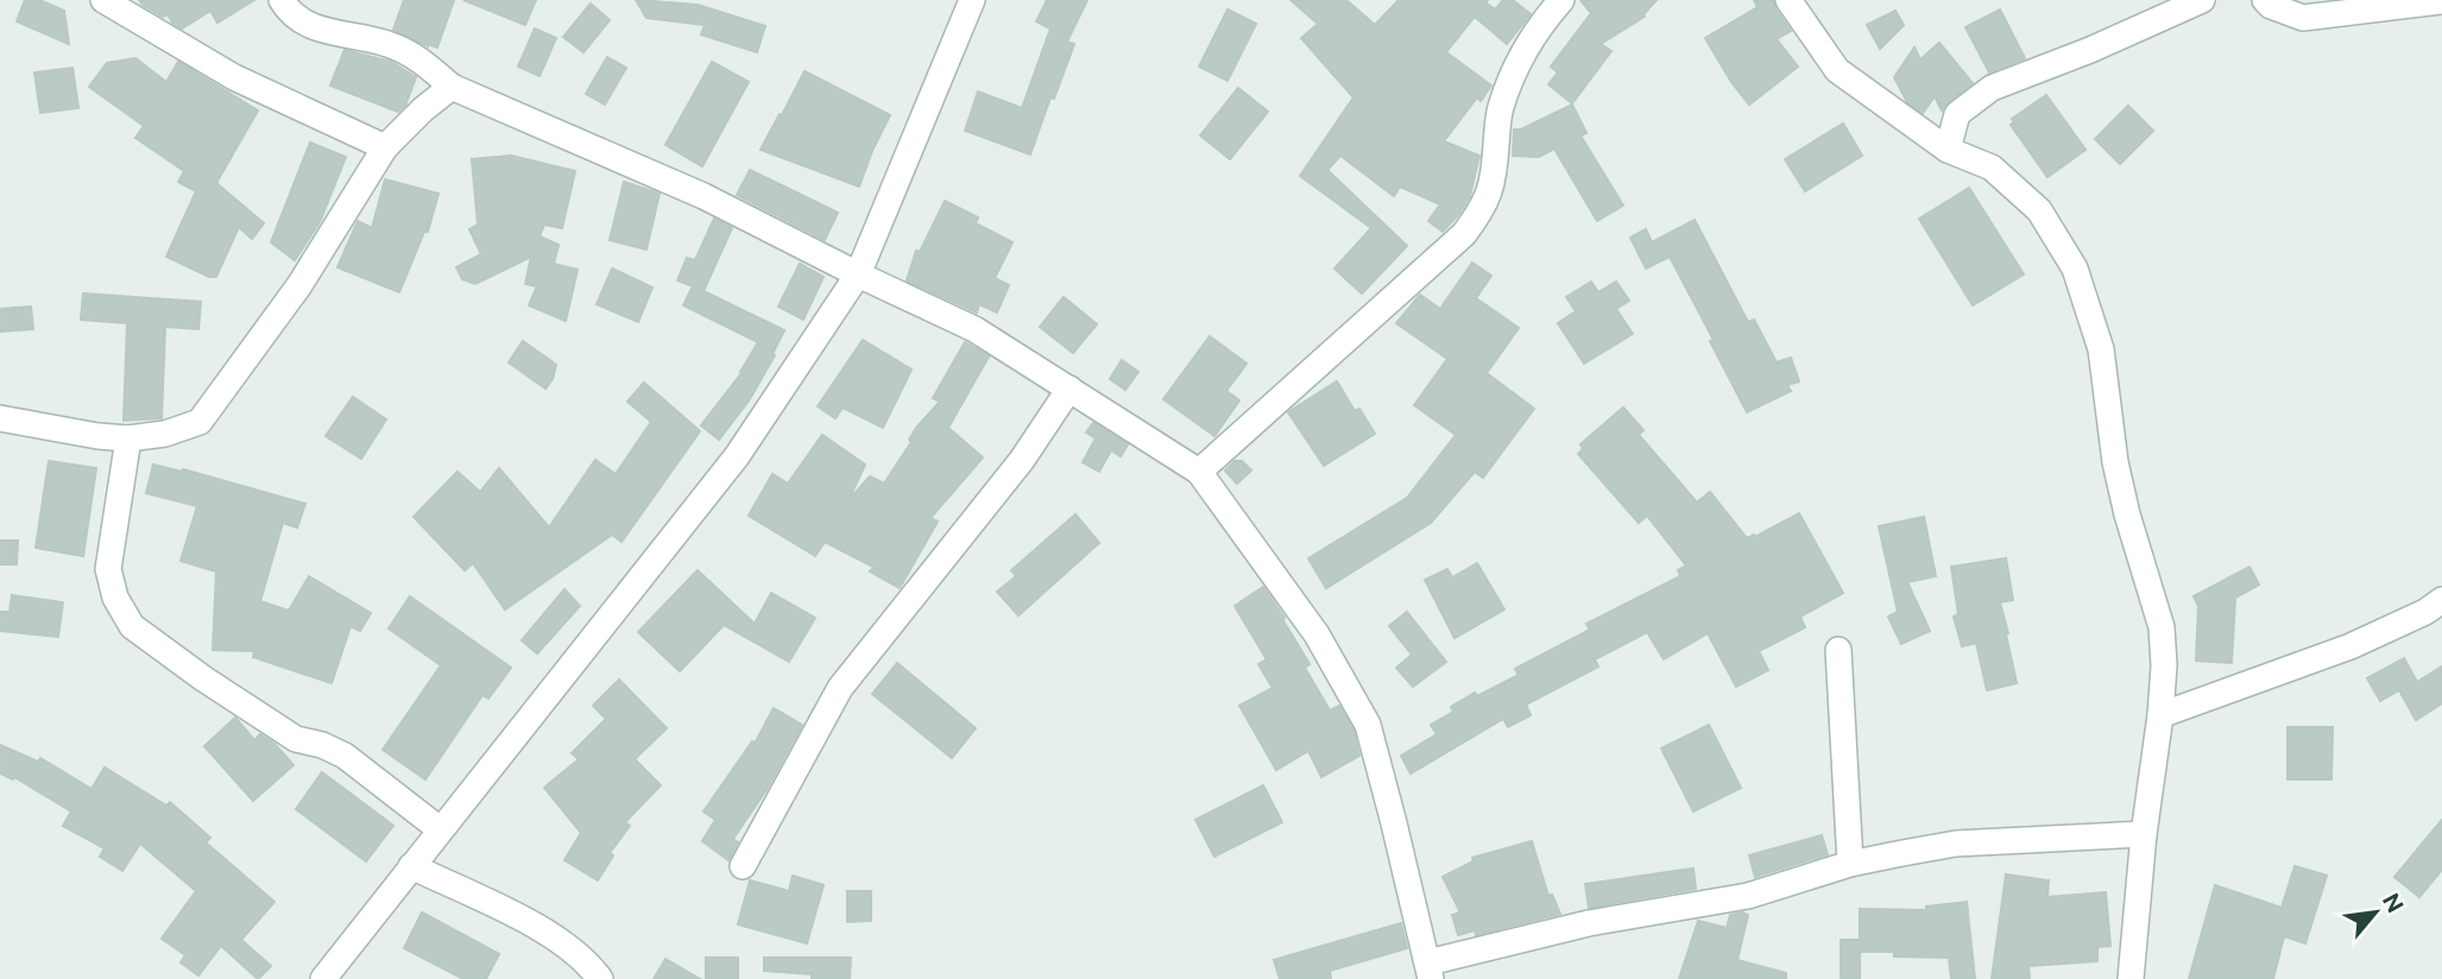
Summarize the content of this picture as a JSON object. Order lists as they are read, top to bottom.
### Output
{
  "north": "top right"
}
